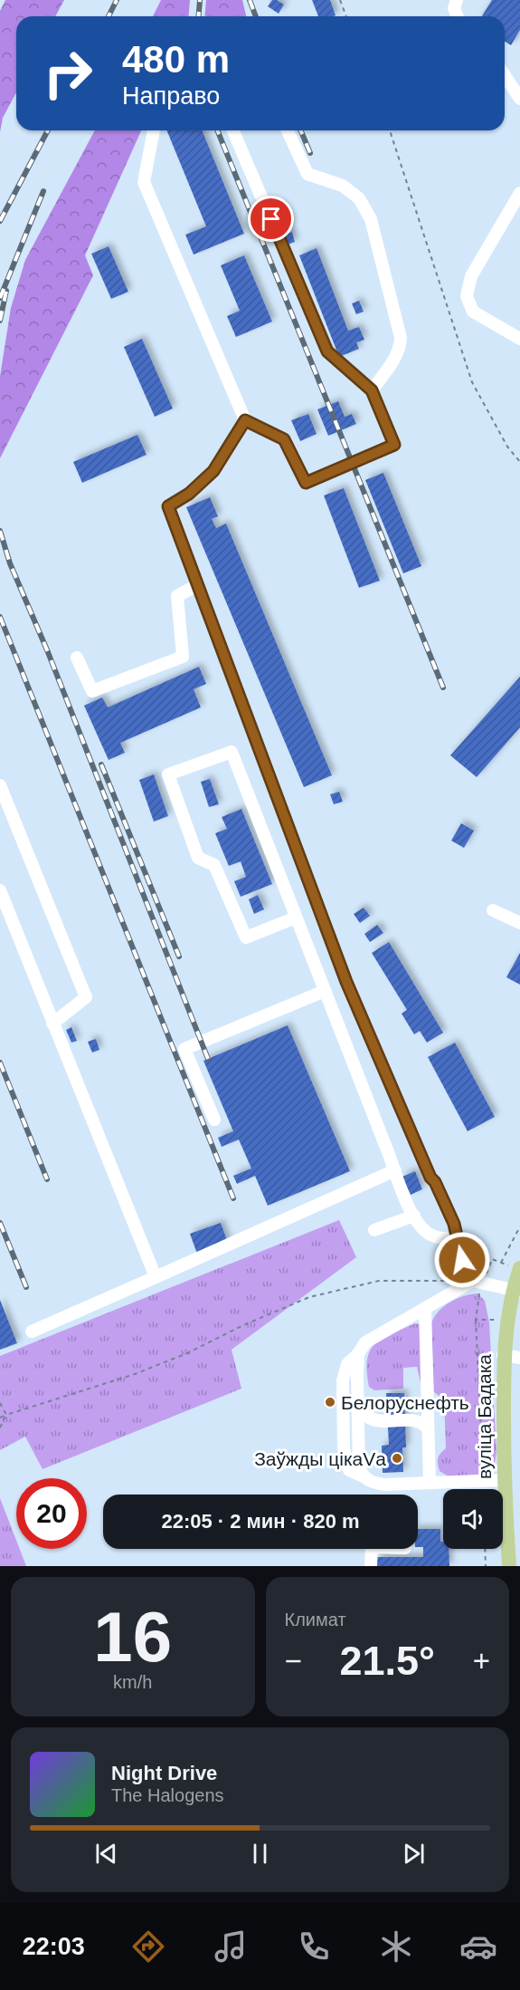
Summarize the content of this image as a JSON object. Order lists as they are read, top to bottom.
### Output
{
  "streets": {
    "main road": ["вуліца Бадака"]
  },
  "places": ["Белоруснефть", "Заўжды цікаVа"],
  "page": {
    "turn": ["480 m", "Направо"],
    "limit": "20",
    "trip": "22:05 · 2 мин · 820 m",
    "tile": [
      ["16", "km/h"],
      "Климат"
    ],
    "heat": ["−", "21.5°", "+"],
    "song": ["Night Drive", "The Halogens"],
    "tabs": "22:03"
  }
}
